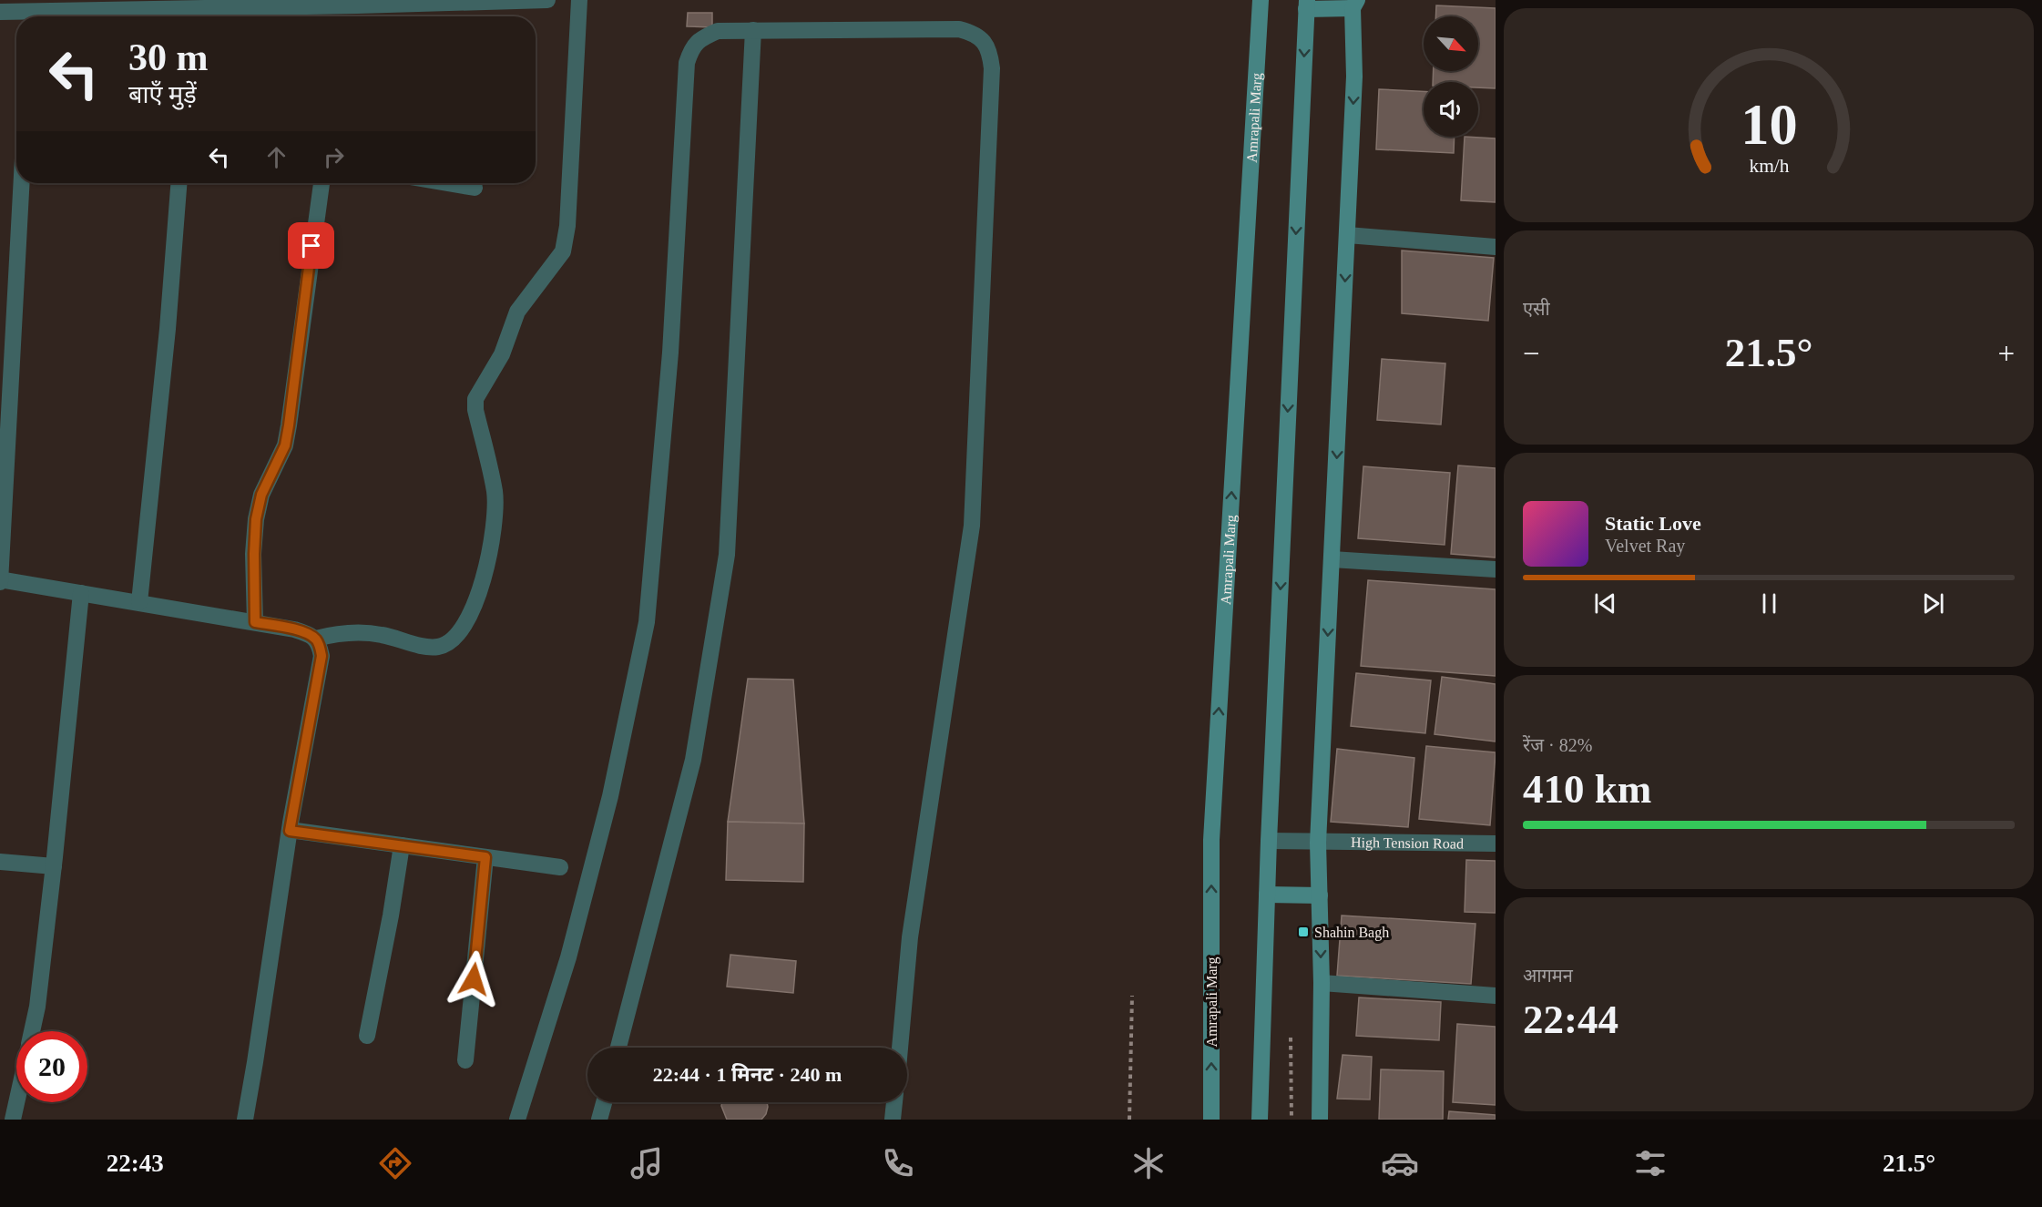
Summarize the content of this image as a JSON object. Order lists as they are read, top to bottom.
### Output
{
  "streets": {
    "main road": ["Amrapali Marg"],
    "street": ["High Tension Road"]
  },
  "places": {
    "transit": ["Shahin Bagh"]
  },
  "north": "bottom right",
  "page": {
    "turn": ["30 m", "बाएँ मुड़ें"],
    "tile": [
      "एसी",
      ["रेंज · 82%", "410 km"],
      ["आगमन", "22:44"]
    ],
    "heat": ["−", "21.5°", "+"],
    "song": ["Static Love", "Velvet Ray"],
    "limit": "20",
    "trip": "22:44 · 1 मिनट · 240 m",
    "tabs": ["22:43", "21.5°"],
    "gauge": ["10", "km/h"]
  }
}
